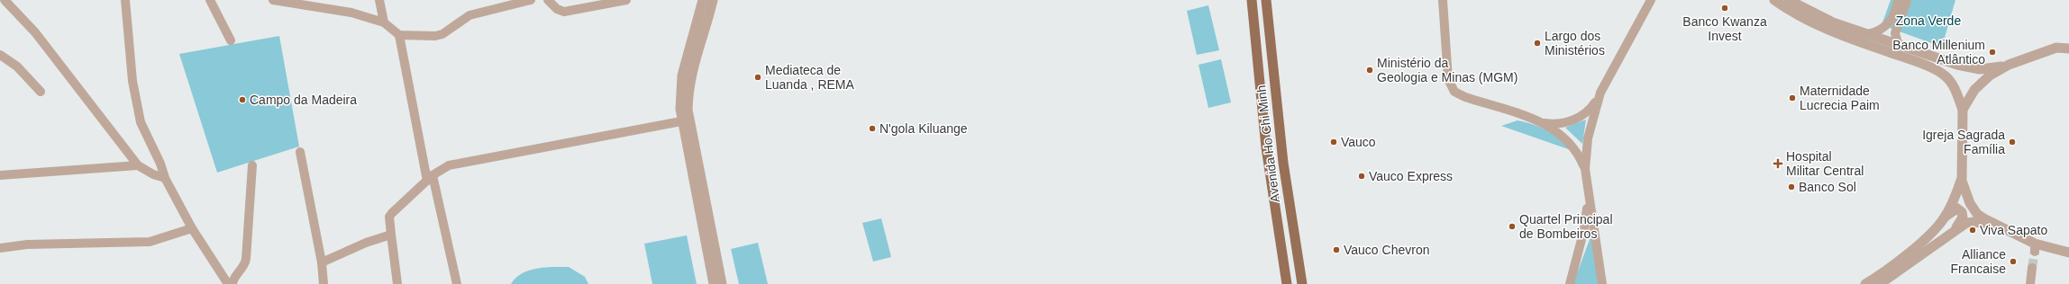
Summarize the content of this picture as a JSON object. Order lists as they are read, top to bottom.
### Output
{
  "streets": {
    "main road": ["Avenida Ho Chi Minh"]
  },
  "parks": ["Zona Verde"],
  "places": {
    "other": [
      "Banco Kwanza Invest",
      "Largo dos Ministérios",
      "Banco Millenium Atlântico",
      "Ministério da Geologia e Minas (MGM)",
      "Mediateca de Luanda , REMA",
      "Maternidade Lucrecia Paim",
      "Campo da Madeira",
      "N'gola Kiluange",
      "Vauco",
      "Igreja Sagrada Família",
      "Vauco Express",
      "Banco Sol",
      "Quartel Principal de Bombeiros",
      "Viva Sapato",
      "Vauco Chevron",
      "Alliance Francaise"
    ],
    "health": ["Hospital Militar Central"]
  }
}
